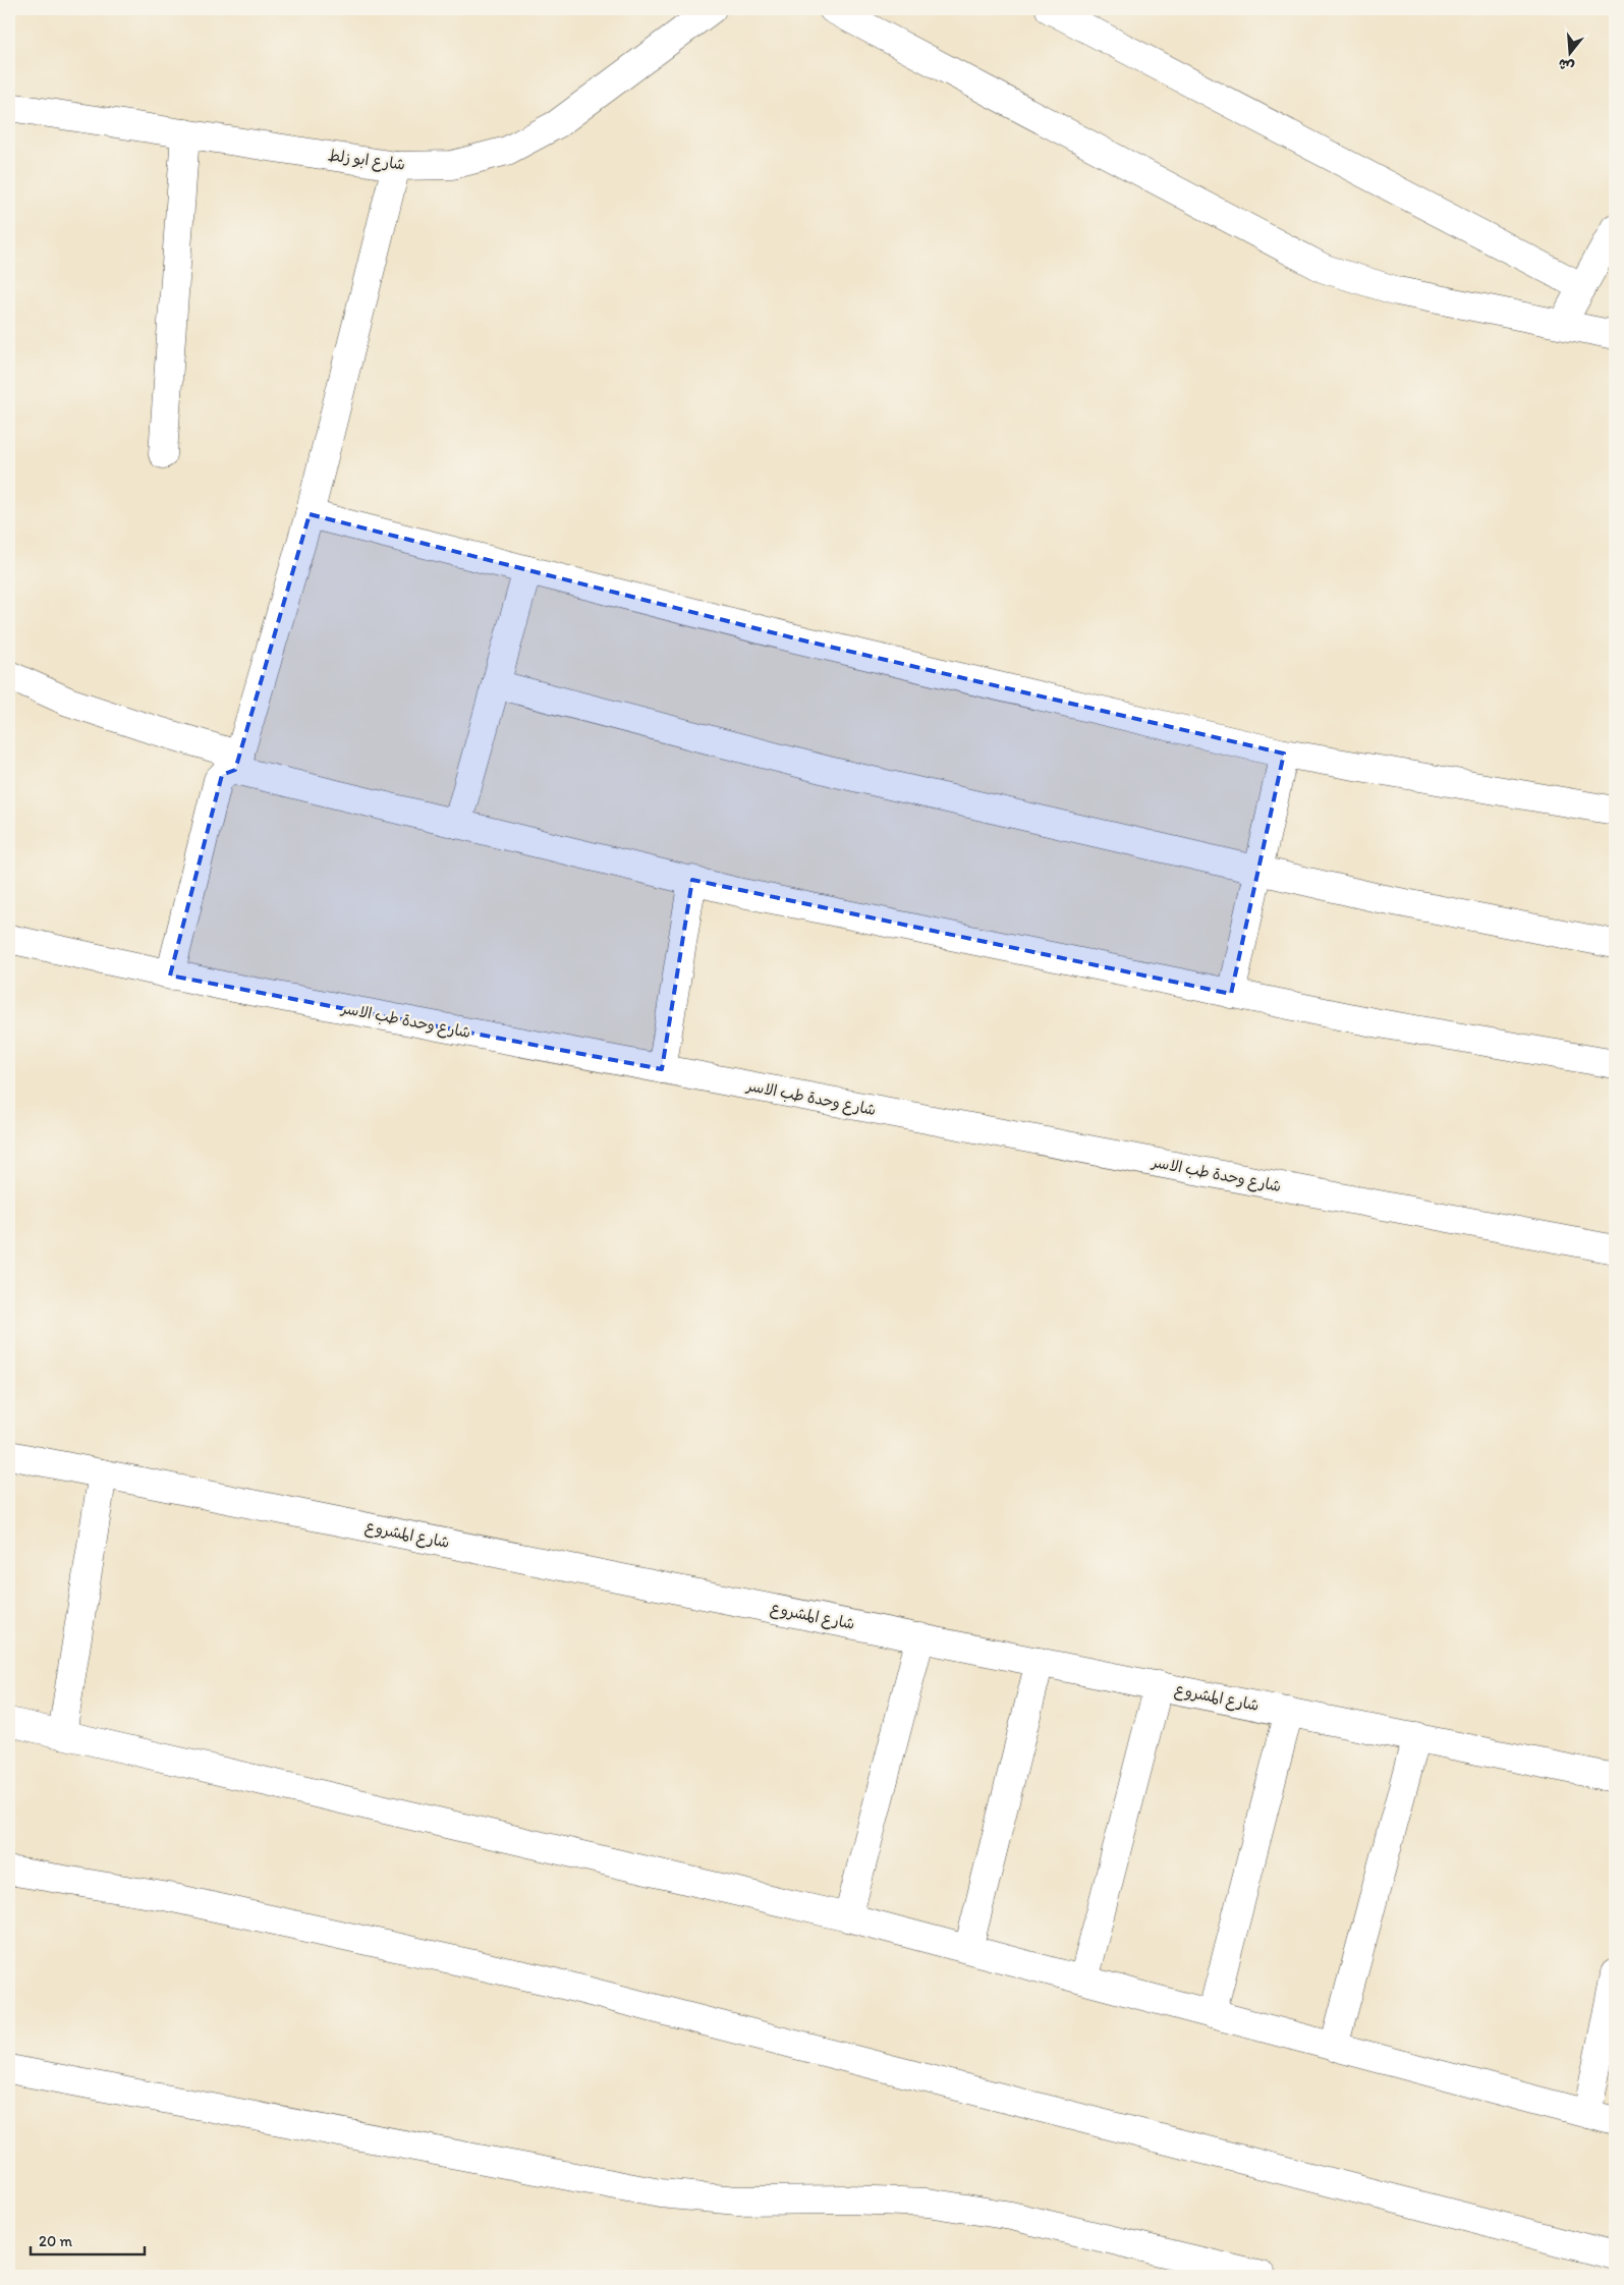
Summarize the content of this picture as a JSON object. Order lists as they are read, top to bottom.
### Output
{
  "streets": {
    "street": ["شارع ابو زلط", "شارع وحدة طب الاسر", "شارع المشروع"]
  },
  "scale_bar": "20 m",
  "north": "bottom"
}
